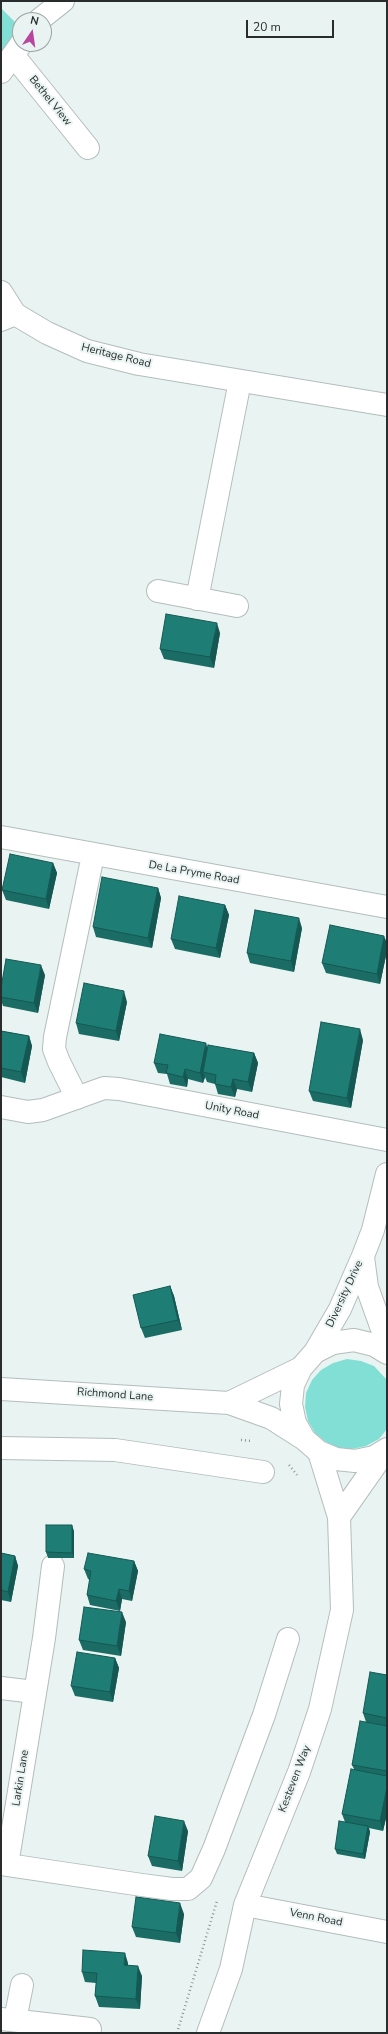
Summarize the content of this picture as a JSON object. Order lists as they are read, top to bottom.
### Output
{
  "streets": {
    "street": [
      "Bethel View",
      "Heritage Road",
      "De La Pryme Road",
      "Unity Road",
      "Diversity Drive",
      "Richmond Lane",
      "Larkin Lane",
      "Kesteven Way",
      "Venn Road"
    ]
  },
  "crossings": [
    ["Diversity Drive", "Richmond Lane"],
    ["Diversity Drive", "Kesteven Way"],
    ["Richmond Lane", "Kesteven Way"],
    ["Kesteven Way", "Venn Road"]
  ],
  "scale_bar": "20 m",
  "north": "top"
}
